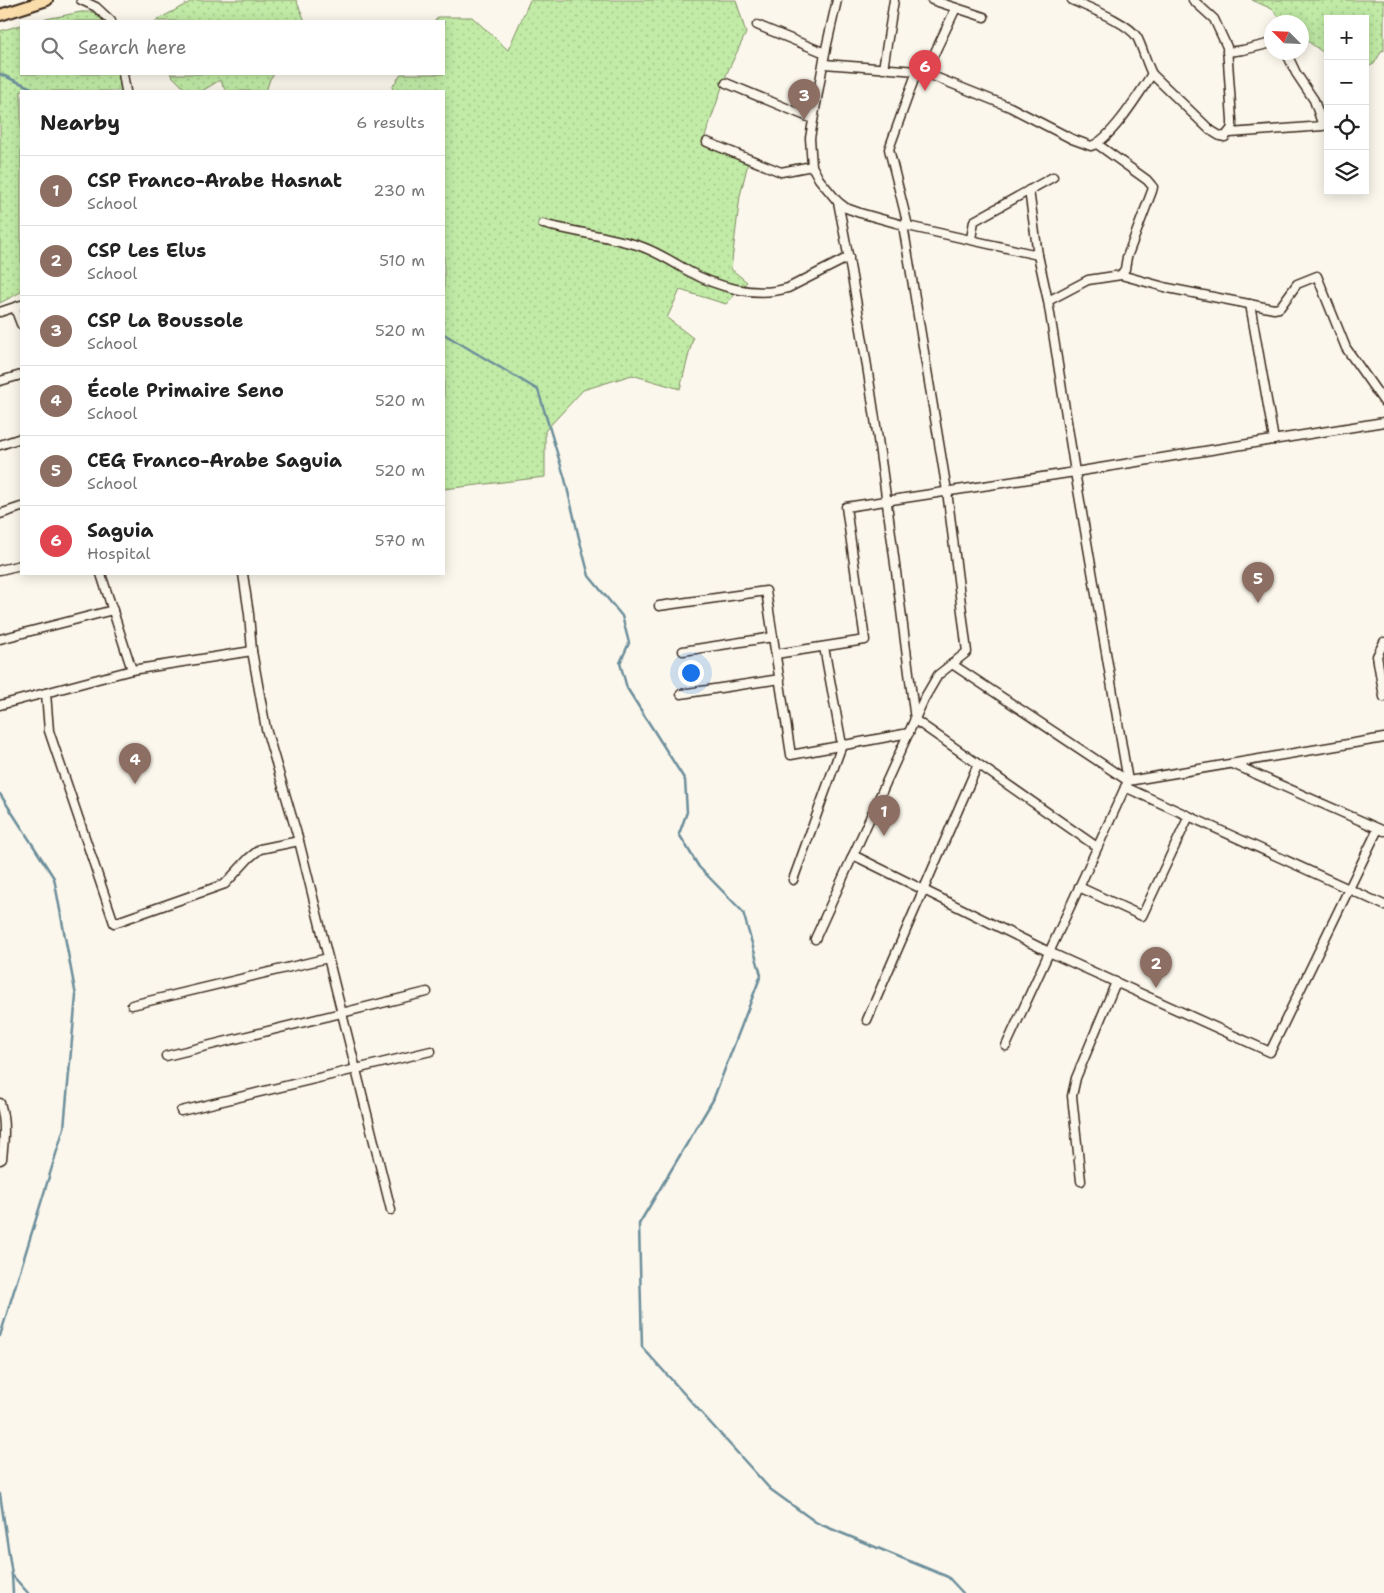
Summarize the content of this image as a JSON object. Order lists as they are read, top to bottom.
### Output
{
  "north": "top left",
  "page": {
    "map_buttons": ["+", "−"],
    "search": "Search here",
    "pins": [
      "6",
      "3",
      "5",
      "4",
      "1",
      "2"
    ],
    "heading": ["Nearby", "6 results"],
    "list": [
      {
        "mark": "1",
        "name": "CSP Franco-Arabe Hasnat",
        "note": "School",
        "value": "230 m"
      },
      {
        "mark": "2",
        "name": "CSP Les Elus",
        "note": "School",
        "value": "510 m"
      },
      {
        "mark": "3",
        "name": "CSP La Boussole",
        "note": "School",
        "value": "520 m"
      },
      {
        "mark": "4",
        "name": "École Primaire Seno",
        "note": "School",
        "value": "520 m"
      },
      {
        "mark": "5",
        "name": "CEG Franco-Arabe Saguia",
        "note": "School",
        "value": "520 m"
      },
      {
        "mark": "6",
        "name": "Saguia",
        "note": "Hospital",
        "value": "570 m"
      }
    ]
  }
}
